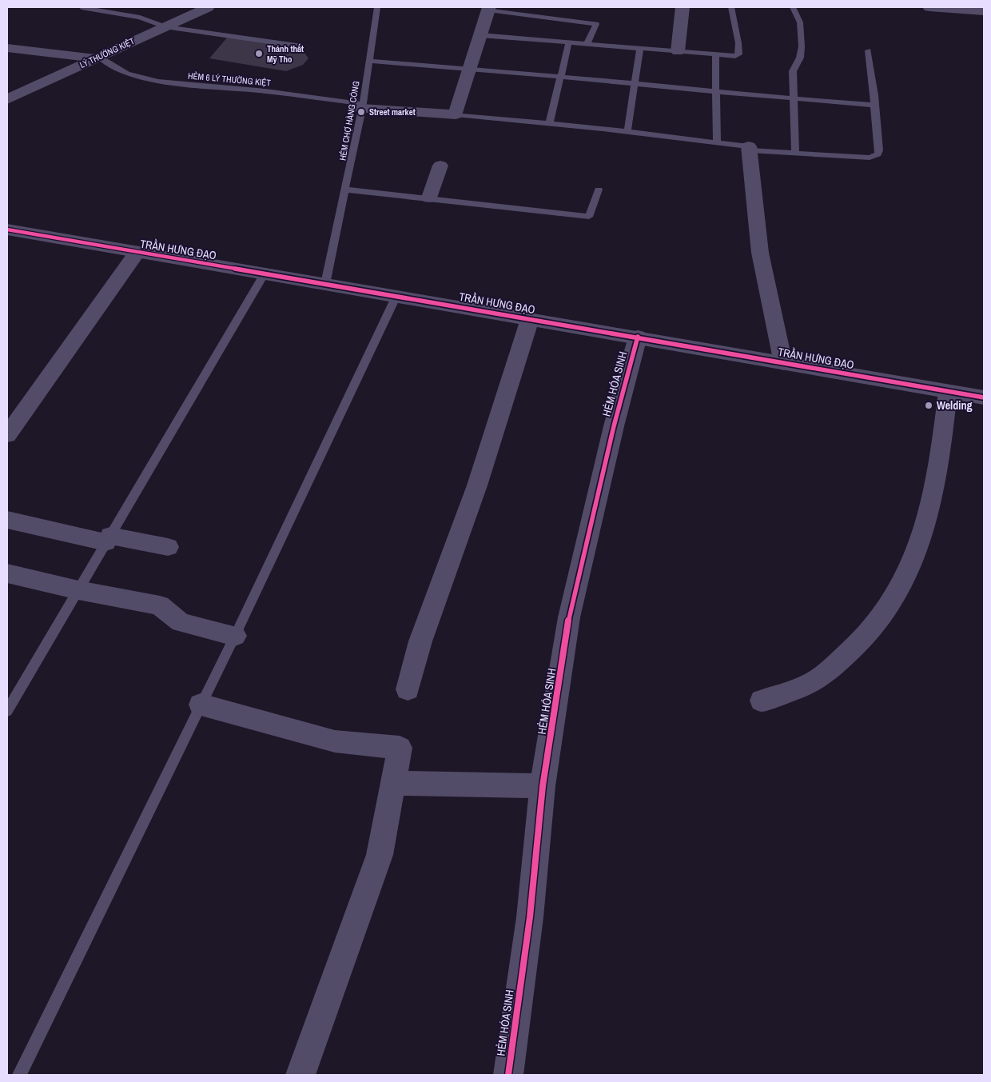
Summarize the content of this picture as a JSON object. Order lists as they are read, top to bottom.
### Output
{
  "streets": {
    "street": ["LÝ THƯỜNG KIỆT", "TRẦN HƯNG ĐẠO", "HẺM HÓA SINH"],
    "lane": ["HẺM 6 LÝ THƯỜNG KIỆT", "HẺM CHỢ HÀNG CÒNG"]
  },
  "crossings": [
    ["LÝ THƯỜNG KIỆT", "HẺM 6 LÝ THƯỜNG KIỆT"],
    ["HẺM 6 LÝ THƯỜNG KIỆT", "HẺM CHỢ HÀNG CÒNG"],
    ["HẺM CHỢ HÀNG CÒNG", "TRẦN HƯNG ĐẠO"],
    ["TRẦN HƯNG ĐẠO", "HẺM HÓA SINH"]
  ],
  "places": ["Thánh thất Mỹ Tho", "Street market", "Welding"]
}
